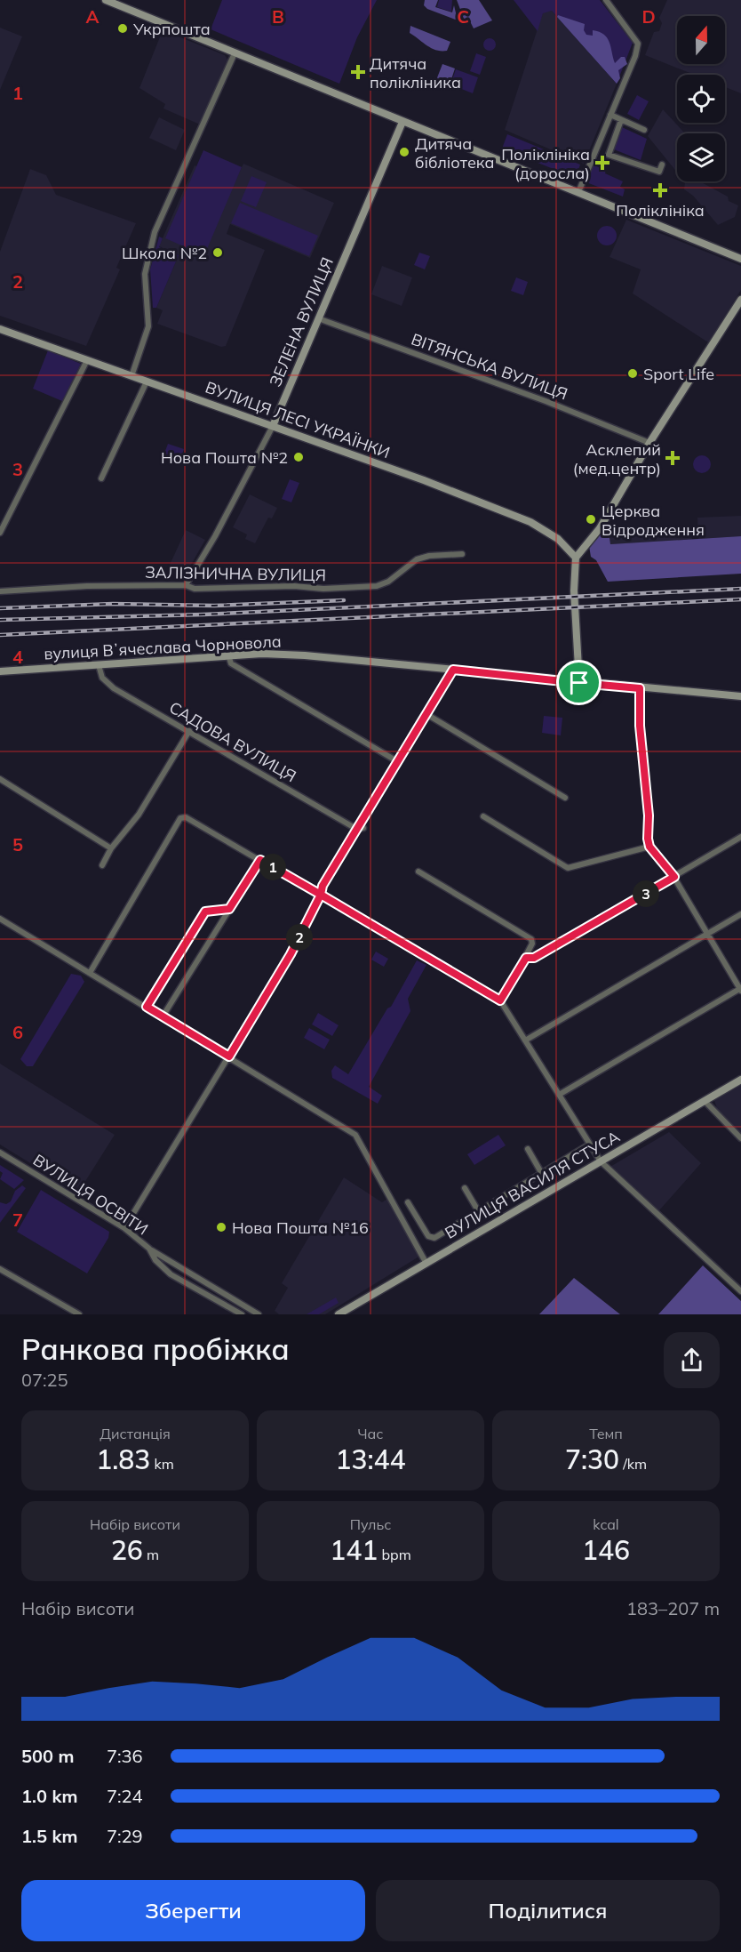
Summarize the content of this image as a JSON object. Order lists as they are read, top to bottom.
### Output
{
  "streets": {
    "street": [
      "ЗЕЛЕНА ВУЛИЦЯ",
      "ВІТЯНСЬКА ВУЛИЦЯ",
      "ВУЛИЦЯ ЛЕСІ УКРАЇНКИ",
      "ЗАЛІЗНИЧНА ВУЛИЦЯ",
      "вулиця Вʼячеслава Чорновола",
      "САДОВА ВУЛИЦЯ",
      "ВУЛИЦЯ ВАСИЛЯ СТУСА",
      "ВУЛИЦЯ ОСВІТИ"
    ]
  },
  "crossings": [
    ["ЗЕЛЕНА ВУЛИЦЯ", "ВІТЯНСЬКА ВУЛИЦЯ"],
    ["ЗЕЛЕНА ВУЛИЦЯ", "ВУЛИЦЯ ЛЕСІ УКРАЇНКИ"],
    ["ЗЕЛЕНА ВУЛИЦЯ", "ЗАЛІЗНИЧНА ВУЛИЦЯ"],
    ["вулиця Вʼячеслава Чорновола", "САДОВА ВУЛИЦЯ"]
  ],
  "places": {
    "other": [
      "Укрпошта",
      "Дитяча бібліотека",
      "Школа №2",
      "Sport Life",
      "Нова Пошта №2",
      "Церква Відродження",
      "Нова Пошта №16"
    ],
    "health": [
      "Дитяча полікліника",
      "Поліклініка (доросла)",
      "Поліклініка",
      "Асклепий (мед.центр)"
    ]
  },
  "north": "top",
  "page": {
    "pins": ["1", "3", "2"],
    "heading": ["Ранкова пробіжка", "07:25"],
    "stats": [
      ["Дистанція", "1.83 km"],
      ["Час", "13:44"],
      ["Темп", "7:30 /km"],
      ["Набір висоти", "26 m"],
      ["Пульс", "141 bpm"],
      ["kcal", "146"]
    ],
    "chart": ["Набір висоти", "183–207 m"],
    "list": [
      {
        "name": "500 m",
        "note": "7:36"
      },
      {
        "name": "1.0 km",
        "note": "7:24"
      },
      {
        "name": "1.5 km",
        "note": "7:29"
      }
    ],
    "buttons": ["Зберегти", "Поділитися"]
  },
  "grid": {
    "columns": [
      "A",
      "B",
      "C",
      "D"
    ],
    "rows": [
      "1",
      "2",
      "3",
      "4",
      "5",
      "6",
      "7"
    ]
  }
}
